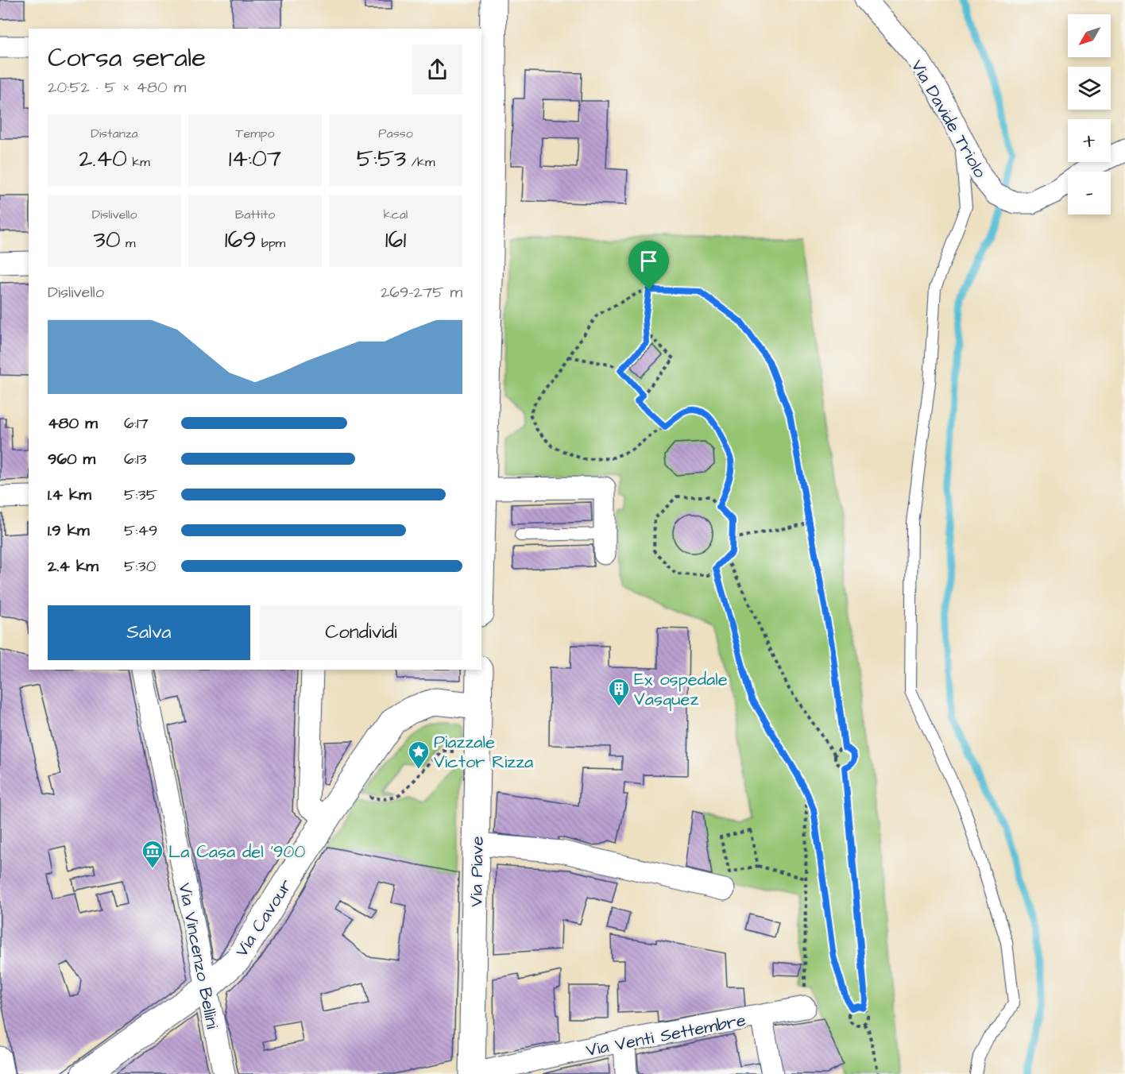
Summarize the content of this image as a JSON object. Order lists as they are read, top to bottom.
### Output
{
  "streets": {
    "main road": ["Via Piave", "Via Cavour"],
    "street": ["Via Davide Triolo", "Via Vincenzo Bellini", "Via Venti Settembre"]
  },
  "crossings": [
    ["Via Piave", "Via Cavour"],
    ["Via Piave", "Via Venti Settembre"],
    ["Via Cavour", "Via Vincenzo Bellini"]
  ],
  "places": {
    "building": ["Ex ospedale Vasquez"],
    "place": ["Piazzale Victor Rizza"],
    "museum": ["La Casa del '900"]
  },
  "north": "bottom left",
  "page": {
    "map_buttons": ["+", "−"],
    "heading": ["Corsa serale", "20:52 · 5 × 480 m"],
    "stats": [
      ["Distanza", "2.40 km"],
      ["Tempo", "14:07"],
      ["Passo", "5:53 /km"],
      ["Dislivello", "30 m"],
      ["Battito", "169 bpm"],
      ["kcal", "161"]
    ],
    "chart": ["Dislivello", "269–275 m"],
    "list": [
      {
        "name": "480 m",
        "note": "6:17"
      },
      {
        "name": "960 m",
        "note": "6:13"
      },
      {
        "name": "1.4 km",
        "note": "5:35"
      },
      {
        "name": "1.9 km",
        "note": "5:49"
      },
      {
        "name": "2.4 km",
        "note": "5:30"
      }
    ],
    "buttons": ["Salva", "Condividi"]
  }
}
